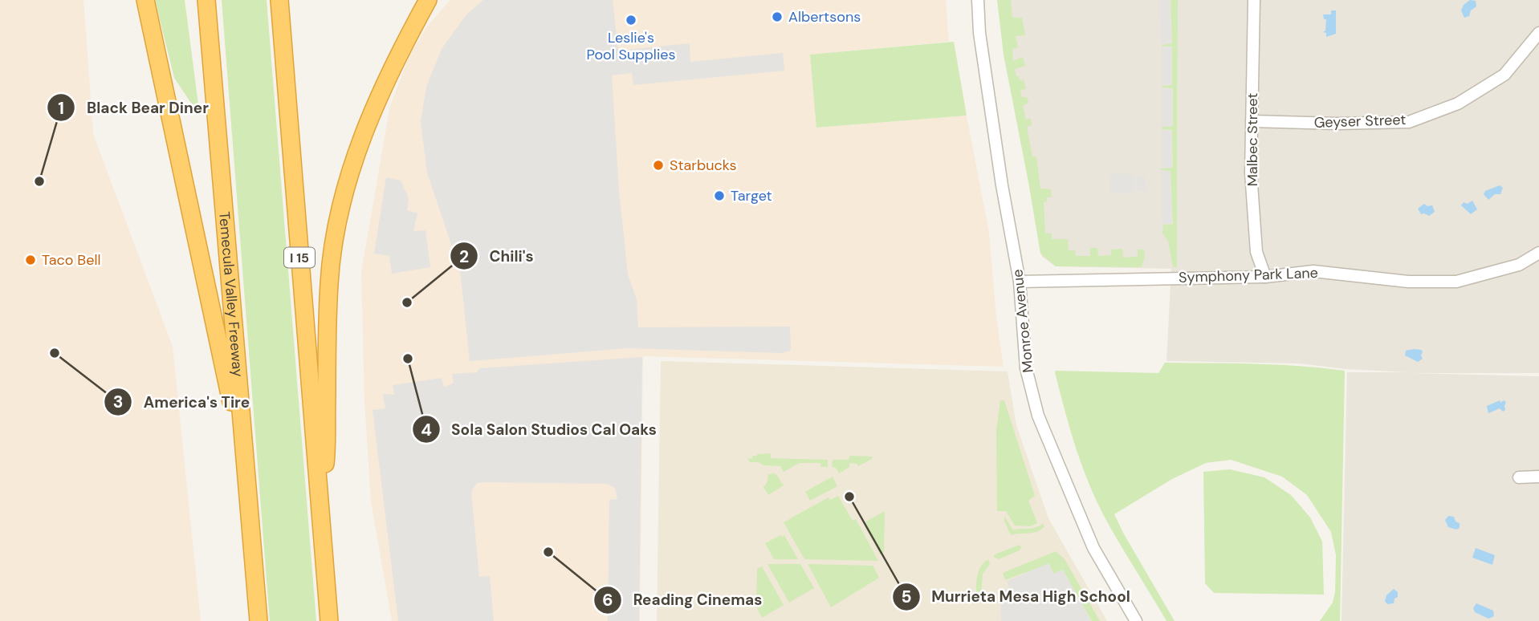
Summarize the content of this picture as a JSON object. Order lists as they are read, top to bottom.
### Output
{
  "streets": {
    "highway": ["I 15", "Temecula Valley Freeway"],
    "street": [
      "Geyser Street",
      "Malbec Street",
      "Symphony Park Lane",
      "Monroe Avenue"
    ]
  },
  "crossings": [
    ["Geyser Street", "Malbec Street"],
    ["Malbec Street", "Symphony Park Lane"],
    ["Symphony Park Lane", "Monroe Avenue"]
  ],
  "places": [
    "Albertsons",
    "Leslie's Pool Supplies",
    "Starbucks",
    "Black Bear Diner",
    "Target",
    "Taco Bell",
    "Chili's",
    "America's Tire",
    "Sola Salon Studios Cal Oaks",
    "Murrieta Mesa High School",
    "Reading Cinemas"
  ]
}
